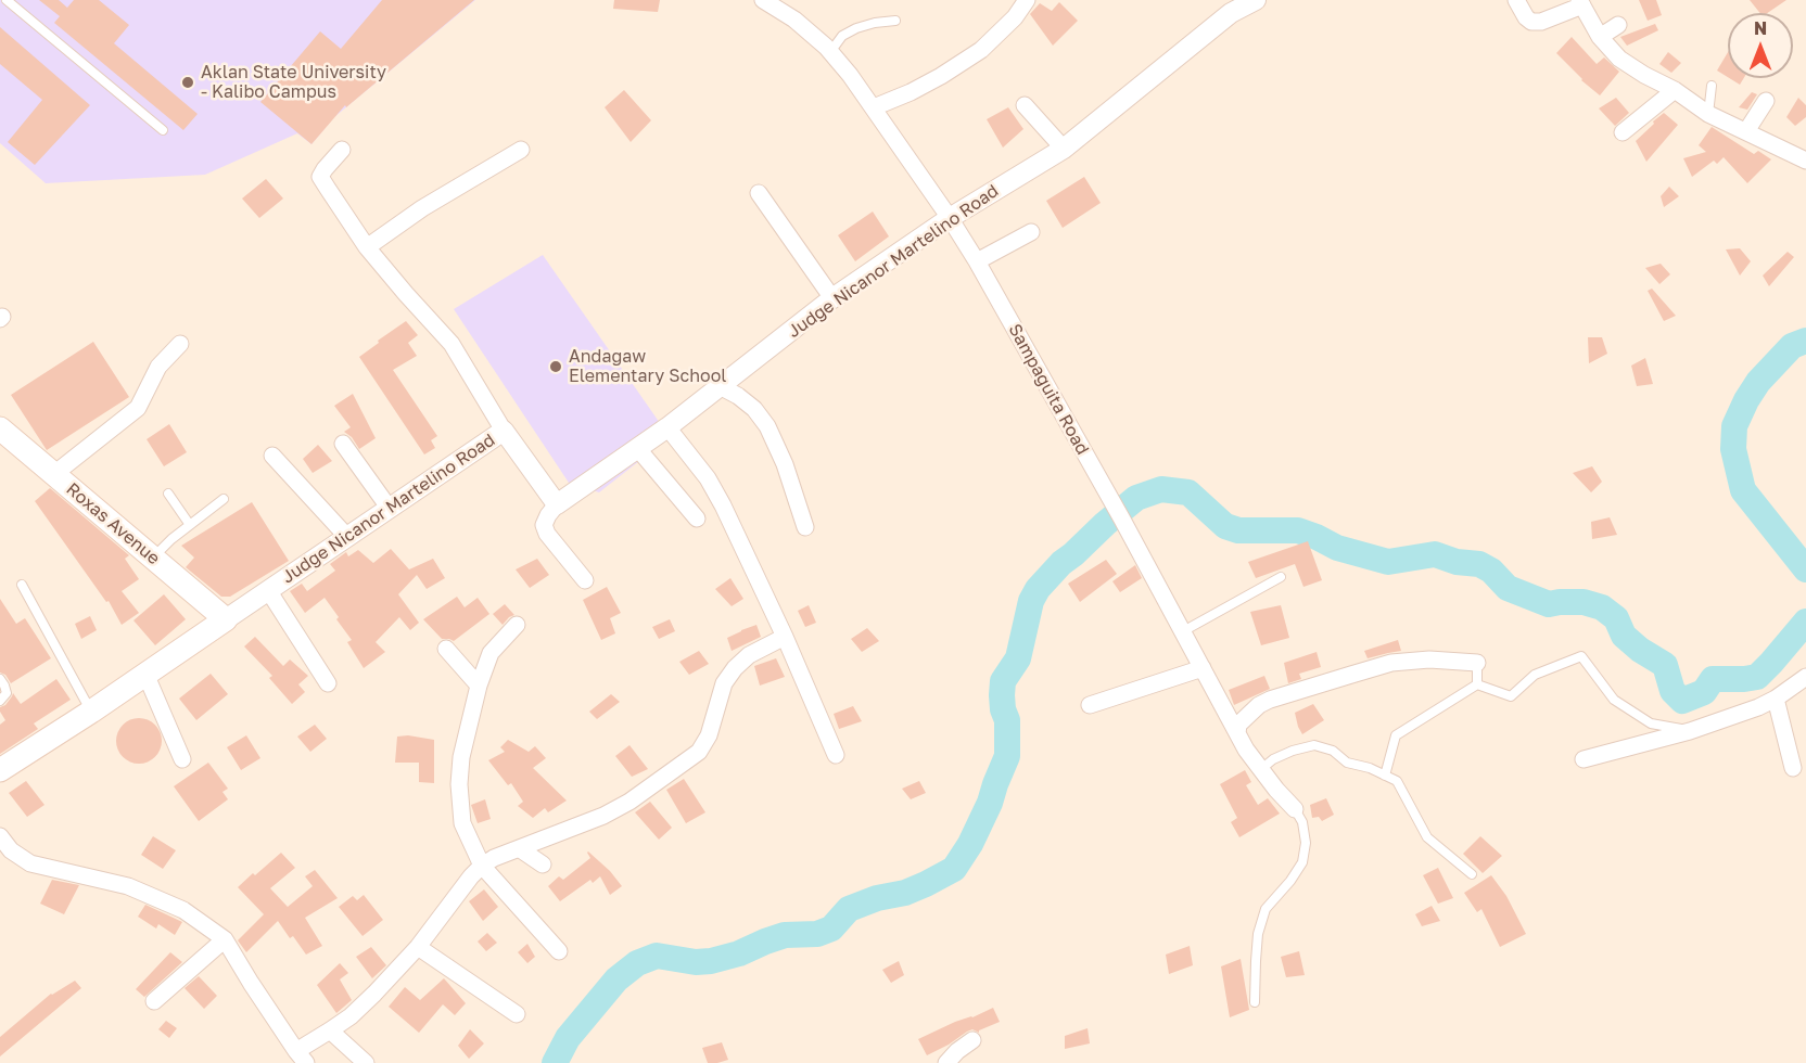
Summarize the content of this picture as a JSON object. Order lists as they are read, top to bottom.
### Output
{
  "streets": {
    "main road": ["Judge Nicanor Martelino Road", "Roxas Avenue"],
    "street": ["Sampaguita Road"]
  },
  "crossings": [
    ["Judge Nicanor Martelino Road", "Sampaguita Road"],
    ["Judge Nicanor Martelino Road", "Roxas Avenue"]
  ],
  "places": ["Aklan State University - Kalibo Campus", "Andagaw Elementary School"],
  "north": "top"
}
